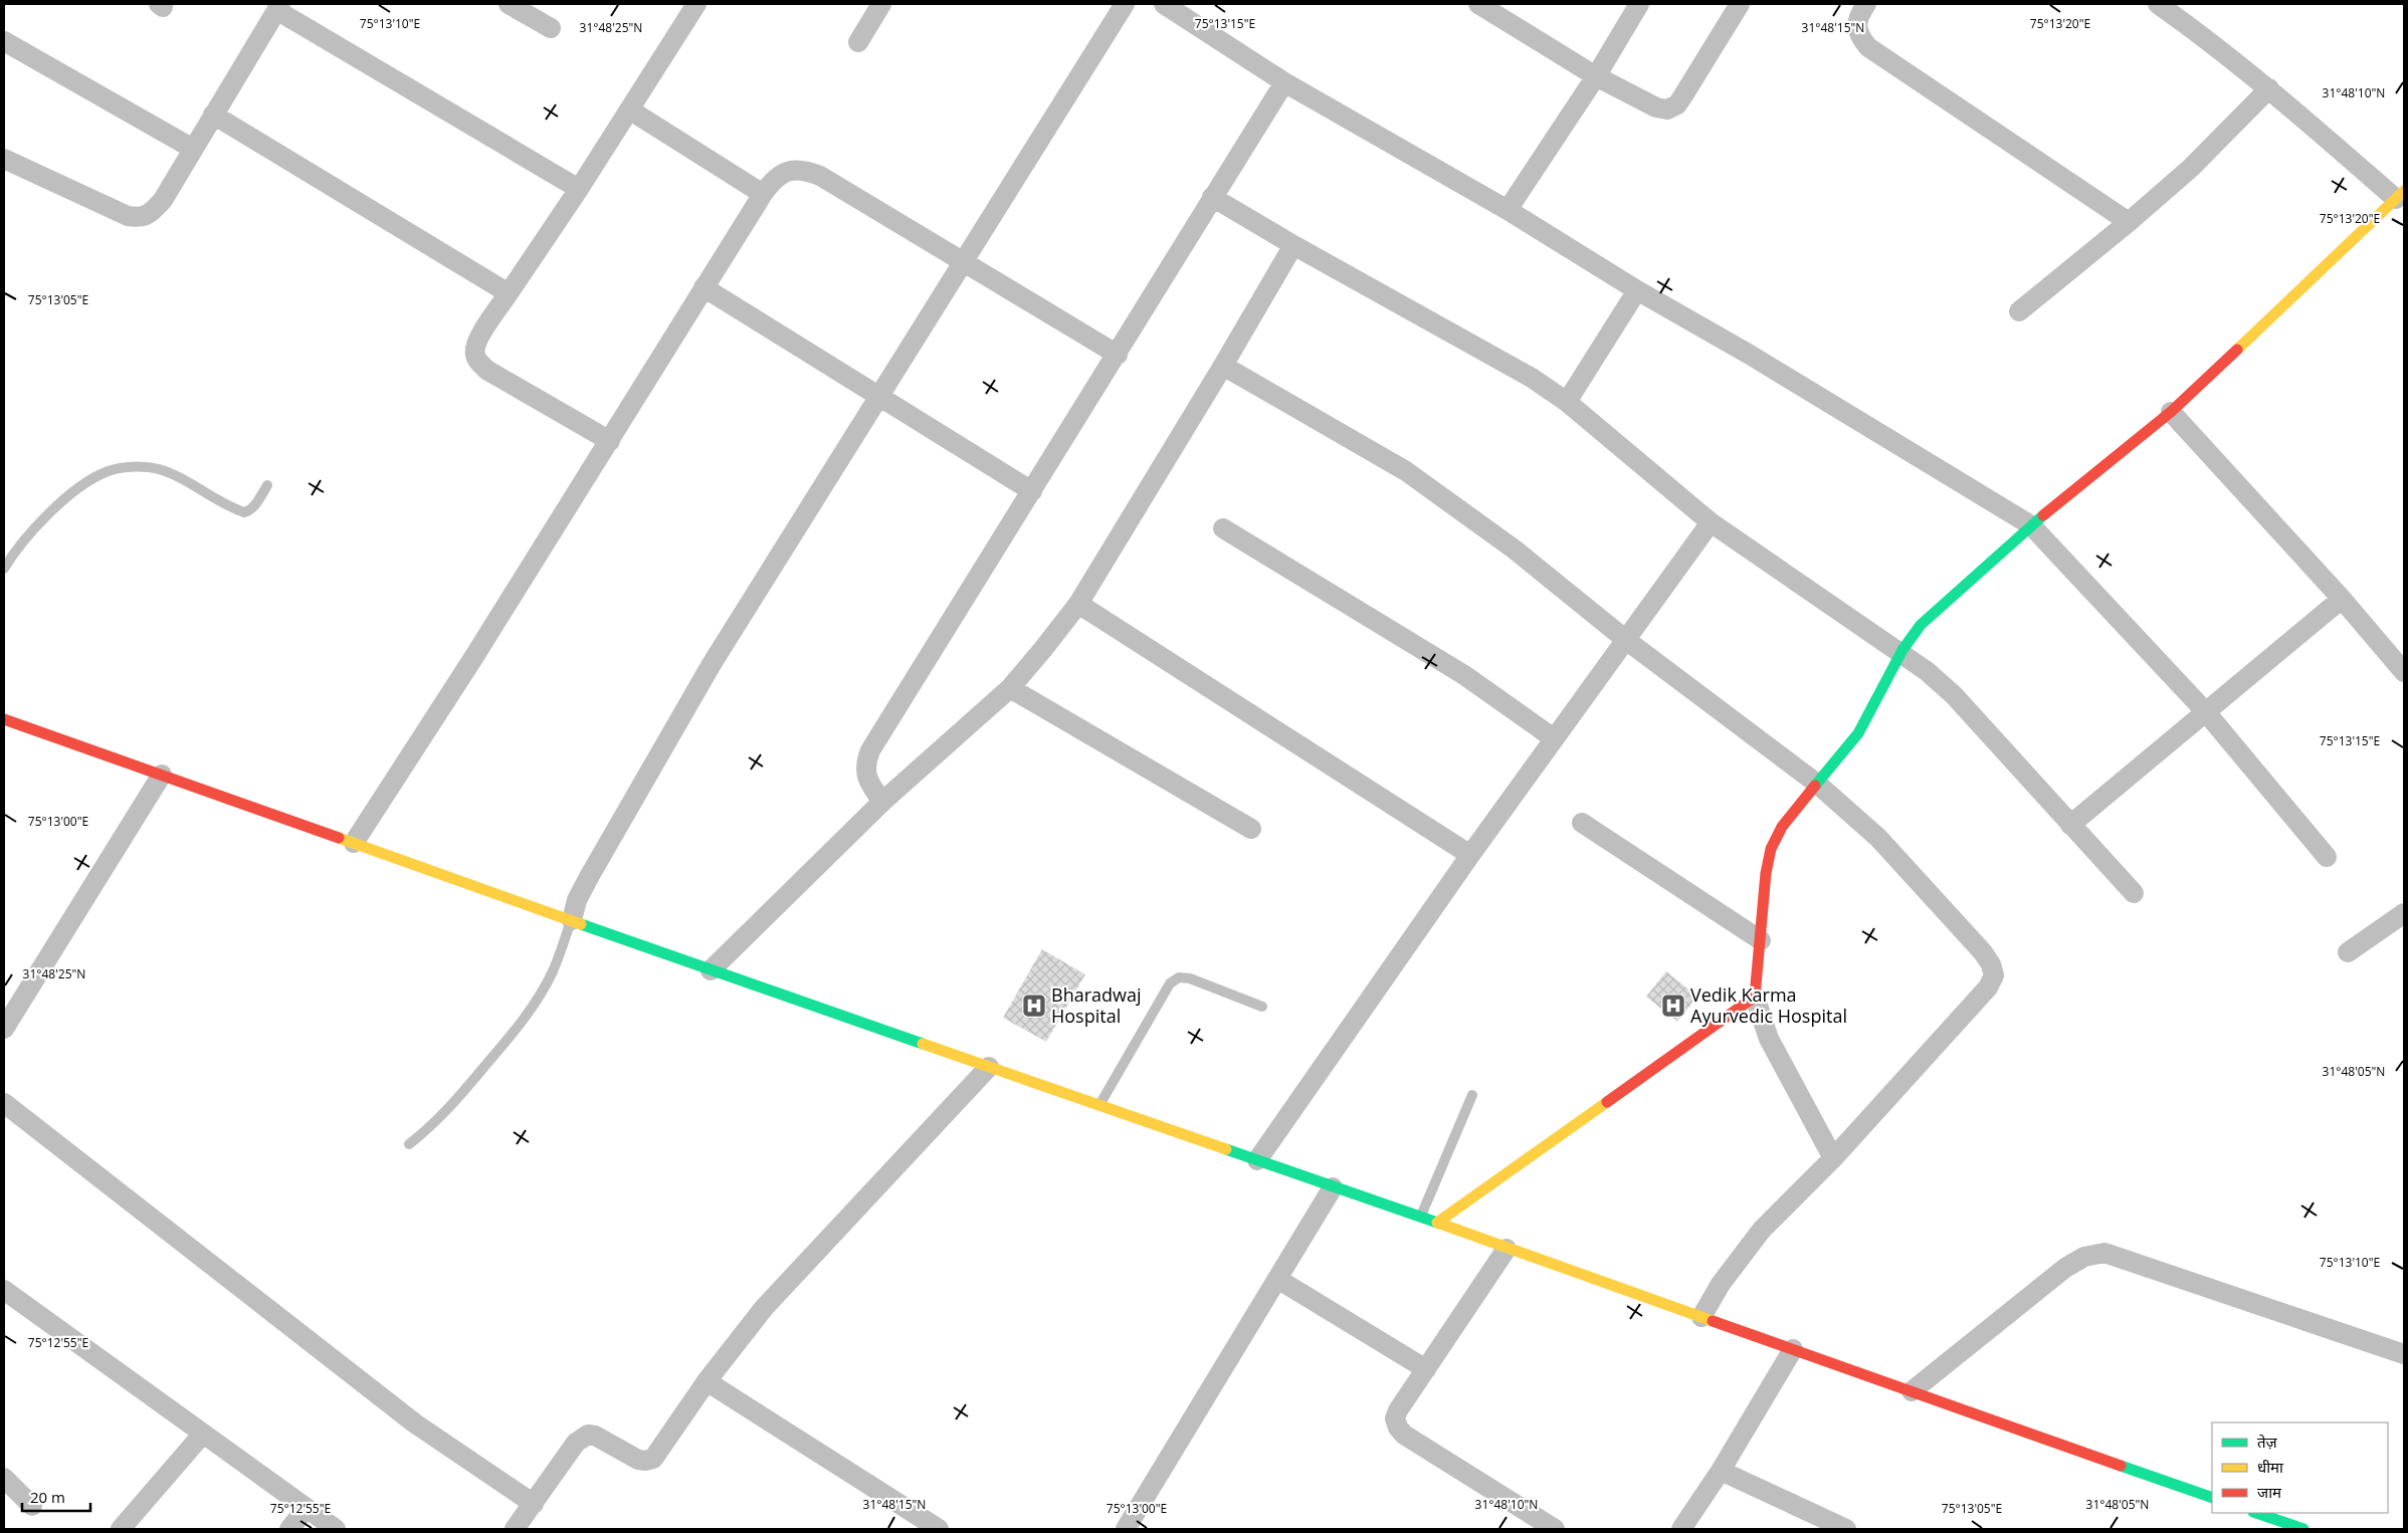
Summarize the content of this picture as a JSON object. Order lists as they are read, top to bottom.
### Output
{
  "places": {
    "hospital": ["Bharadwaj Hospital", "Vedik Karma Ayurvedic Hospital"]
  },
  "legend": ["तेज़", "धीमा", "जाम"],
  "scale_bar": "20 m",
  "coordinates": [
    "75°13'10\"E",
    "75°13'15\"E",
    "75°13'20\"E",
    "31°48'25\"N",
    "31°48'15\"N",
    "31°48'10\"N",
    "75°13'05\"E",
    "75°13'00\"E",
    "31°48'05\"N",
    "75°12'55\"E"
  ]
}
